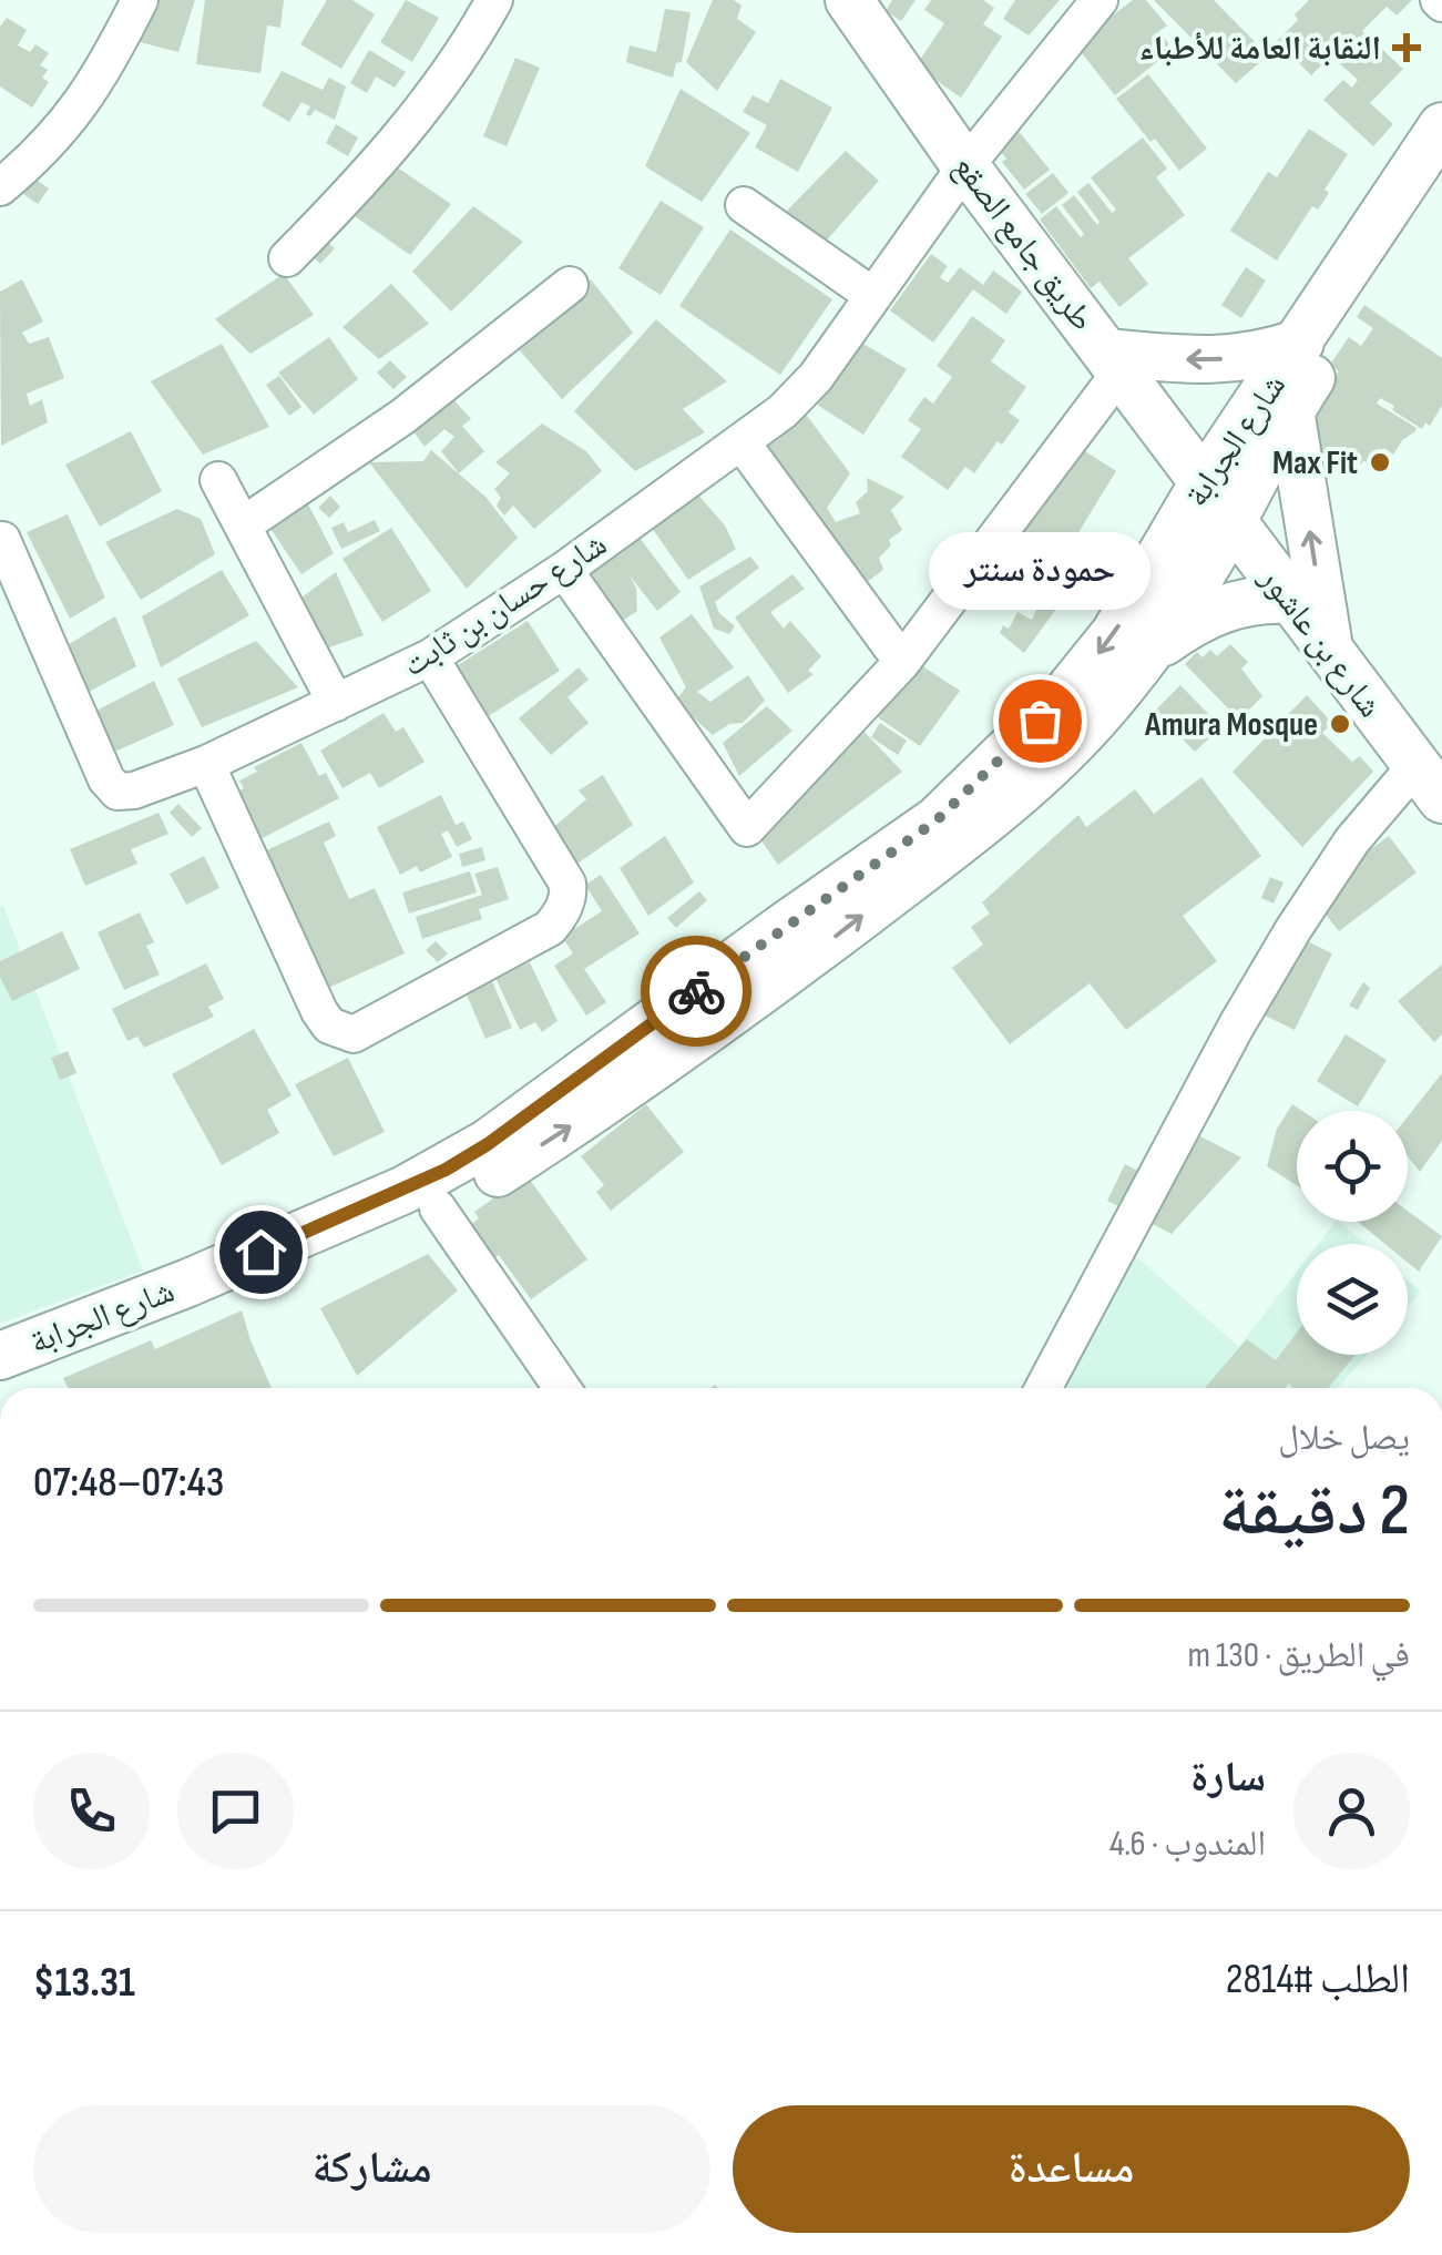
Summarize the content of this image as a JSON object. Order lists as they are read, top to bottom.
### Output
{
  "streets": {
    "main road": ["طريق جامع الصقع", "شارع الجرابة", "شارع بن عاشور"],
    "street": ["شارع حسان بن ثابت"]
  },
  "crossings": [
    ["طريق جامع الصقع", "شارع الجرابة"],
    ["طريق جامع الصقع", "شارع حسان بن ثابت"],
    ["طريق جامع الصقع", "شارع بن عاشور"],
    ["شارع الجرابة", "شارع بن عاشور"]
  ],
  "places": {
    "health": ["النقابة العامة للأطباء"],
    "other": ["Max Fit", "حمودة سنتر", "Amura Mosque"]
  },
  "page": {
    "bubble": "حمودة سنتر",
    "heading": ["2 دقيقة", "يصل خلال", "07:43–07:48"],
    "panel": [
      "سارة",
      "المندوب · 4.6",
      "الطلب #2814",
      "$13.31"
    ],
    "bar": "في الطريق · 130 m",
    "buttons": ["مساعدة", "مشاركة"]
  }
}
